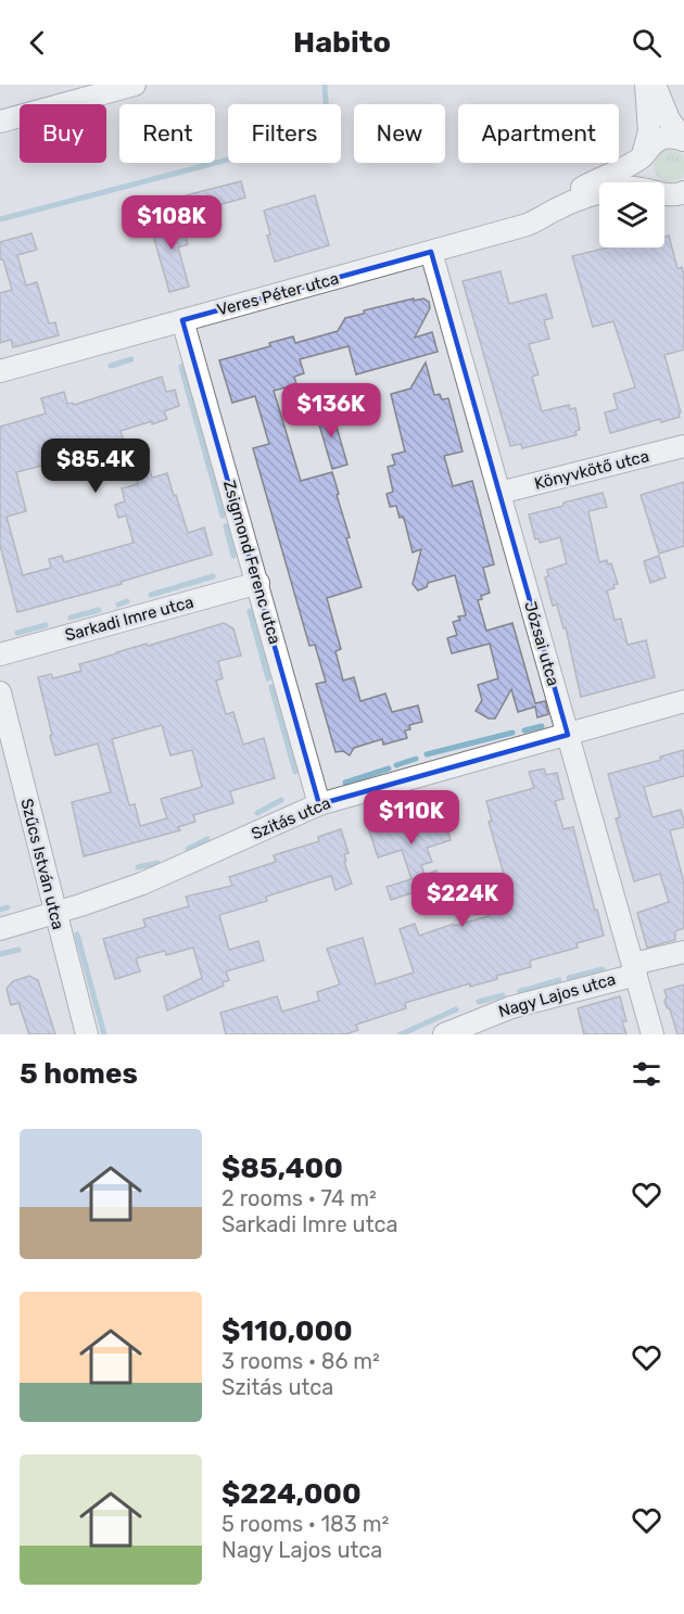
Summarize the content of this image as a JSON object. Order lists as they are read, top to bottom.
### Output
{
  "streets": {
    "street": [
      "Veres Péter utca",
      "Könyvkötő utca",
      "Zsigmond Ferenc utca",
      "Sarkadi Imre utca",
      "Józsai utca",
      "Szitás utca",
      "Szűcs István utca",
      "Nagy Lajos utca"
    ]
  },
  "crossings": [
    ["Veres Péter utca", "Zsigmond Ferenc utca"],
    ["Veres Péter utca", "Józsai utca"],
    ["Könyvkötő utca", "Józsai utca"],
    ["Zsigmond Ferenc utca", "Sarkadi Imre utca"],
    ["Zsigmond Ferenc utca", "Szitás utca"],
    ["Józsai utca", "Szitás utca"],
    ["Józsai utca", "Nagy Lajos utca"],
    ["Szitás utca", "Szűcs István utca"]
  ],
  "page": {
    "header": "Habito",
    "chip": [
      "Buy",
      "Rent",
      "Filters",
      "New",
      "Apartment"
    ],
    "price": [
      "$108K",
      "$136K",
      "$85.4K",
      "$110K",
      "$224K"
    ],
    "heading": "5 homes",
    "list": [
      {
        "name": "$85,400",
        "note": "2 rooms · 74 m² · Sarkadi Imre utca"
      },
      {
        "name": "$110,000",
        "note": "3 rooms · 86 m² · Szitás utca"
      },
      {
        "name": "$224,000",
        "note": "5 rooms · 183 m² · Nagy Lajos utca"
      }
    ]
  }
}
